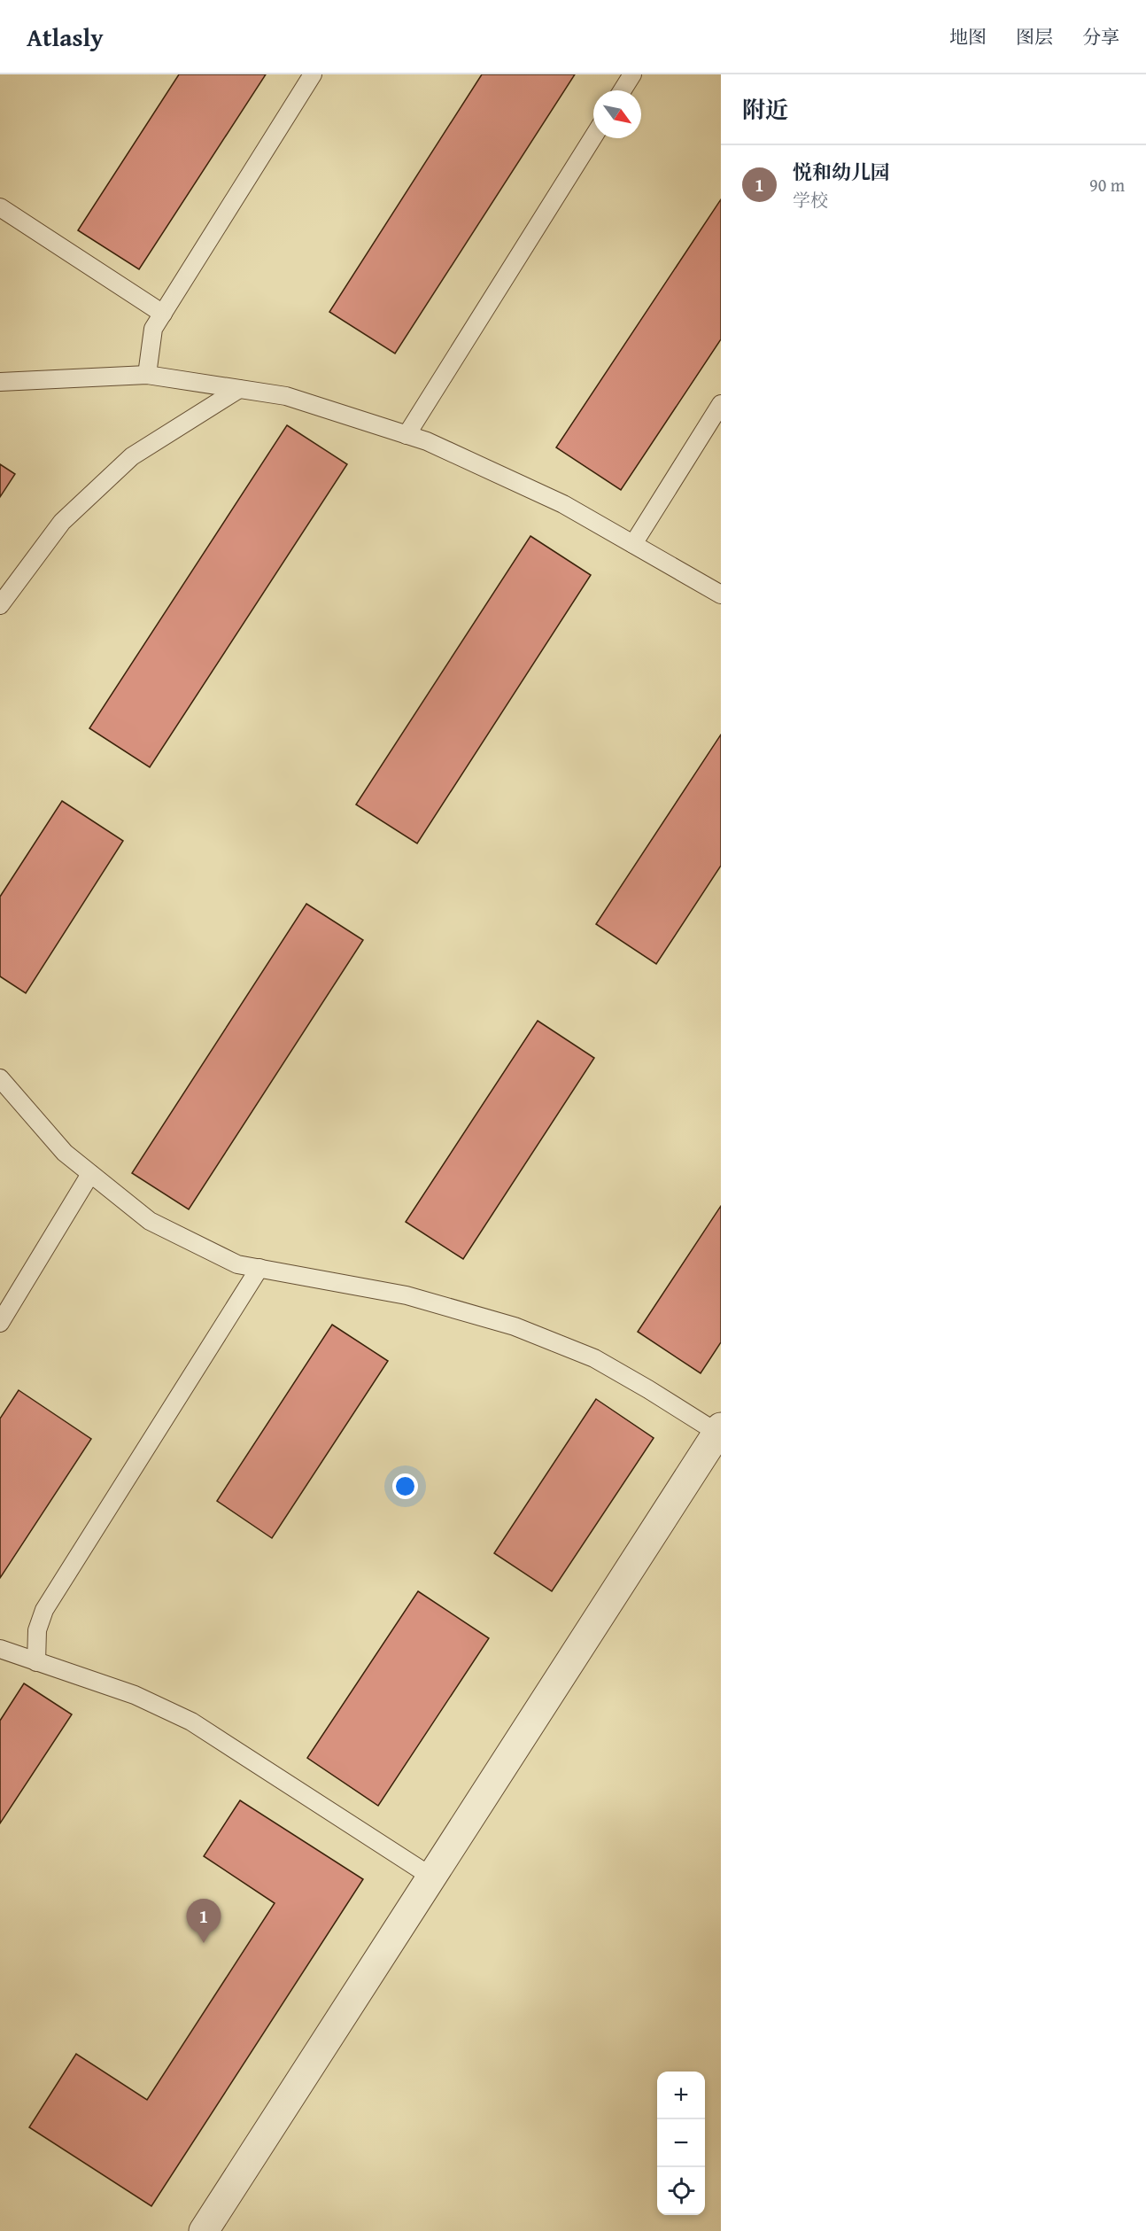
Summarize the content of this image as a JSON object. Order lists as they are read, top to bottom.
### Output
{
  "north": "bottom right",
  "page": {
    "header": "Atlasly",
    "nav": ["地图", "图层", "分享"],
    "heading": "附近",
    "list": [
      {
        "mark": "1",
        "name": "悦和幼儿园",
        "note": "学校",
        "value": "90 m"
      }
    ],
    "pins": "1",
    "map_buttons": ["+", "−"]
  }
}
